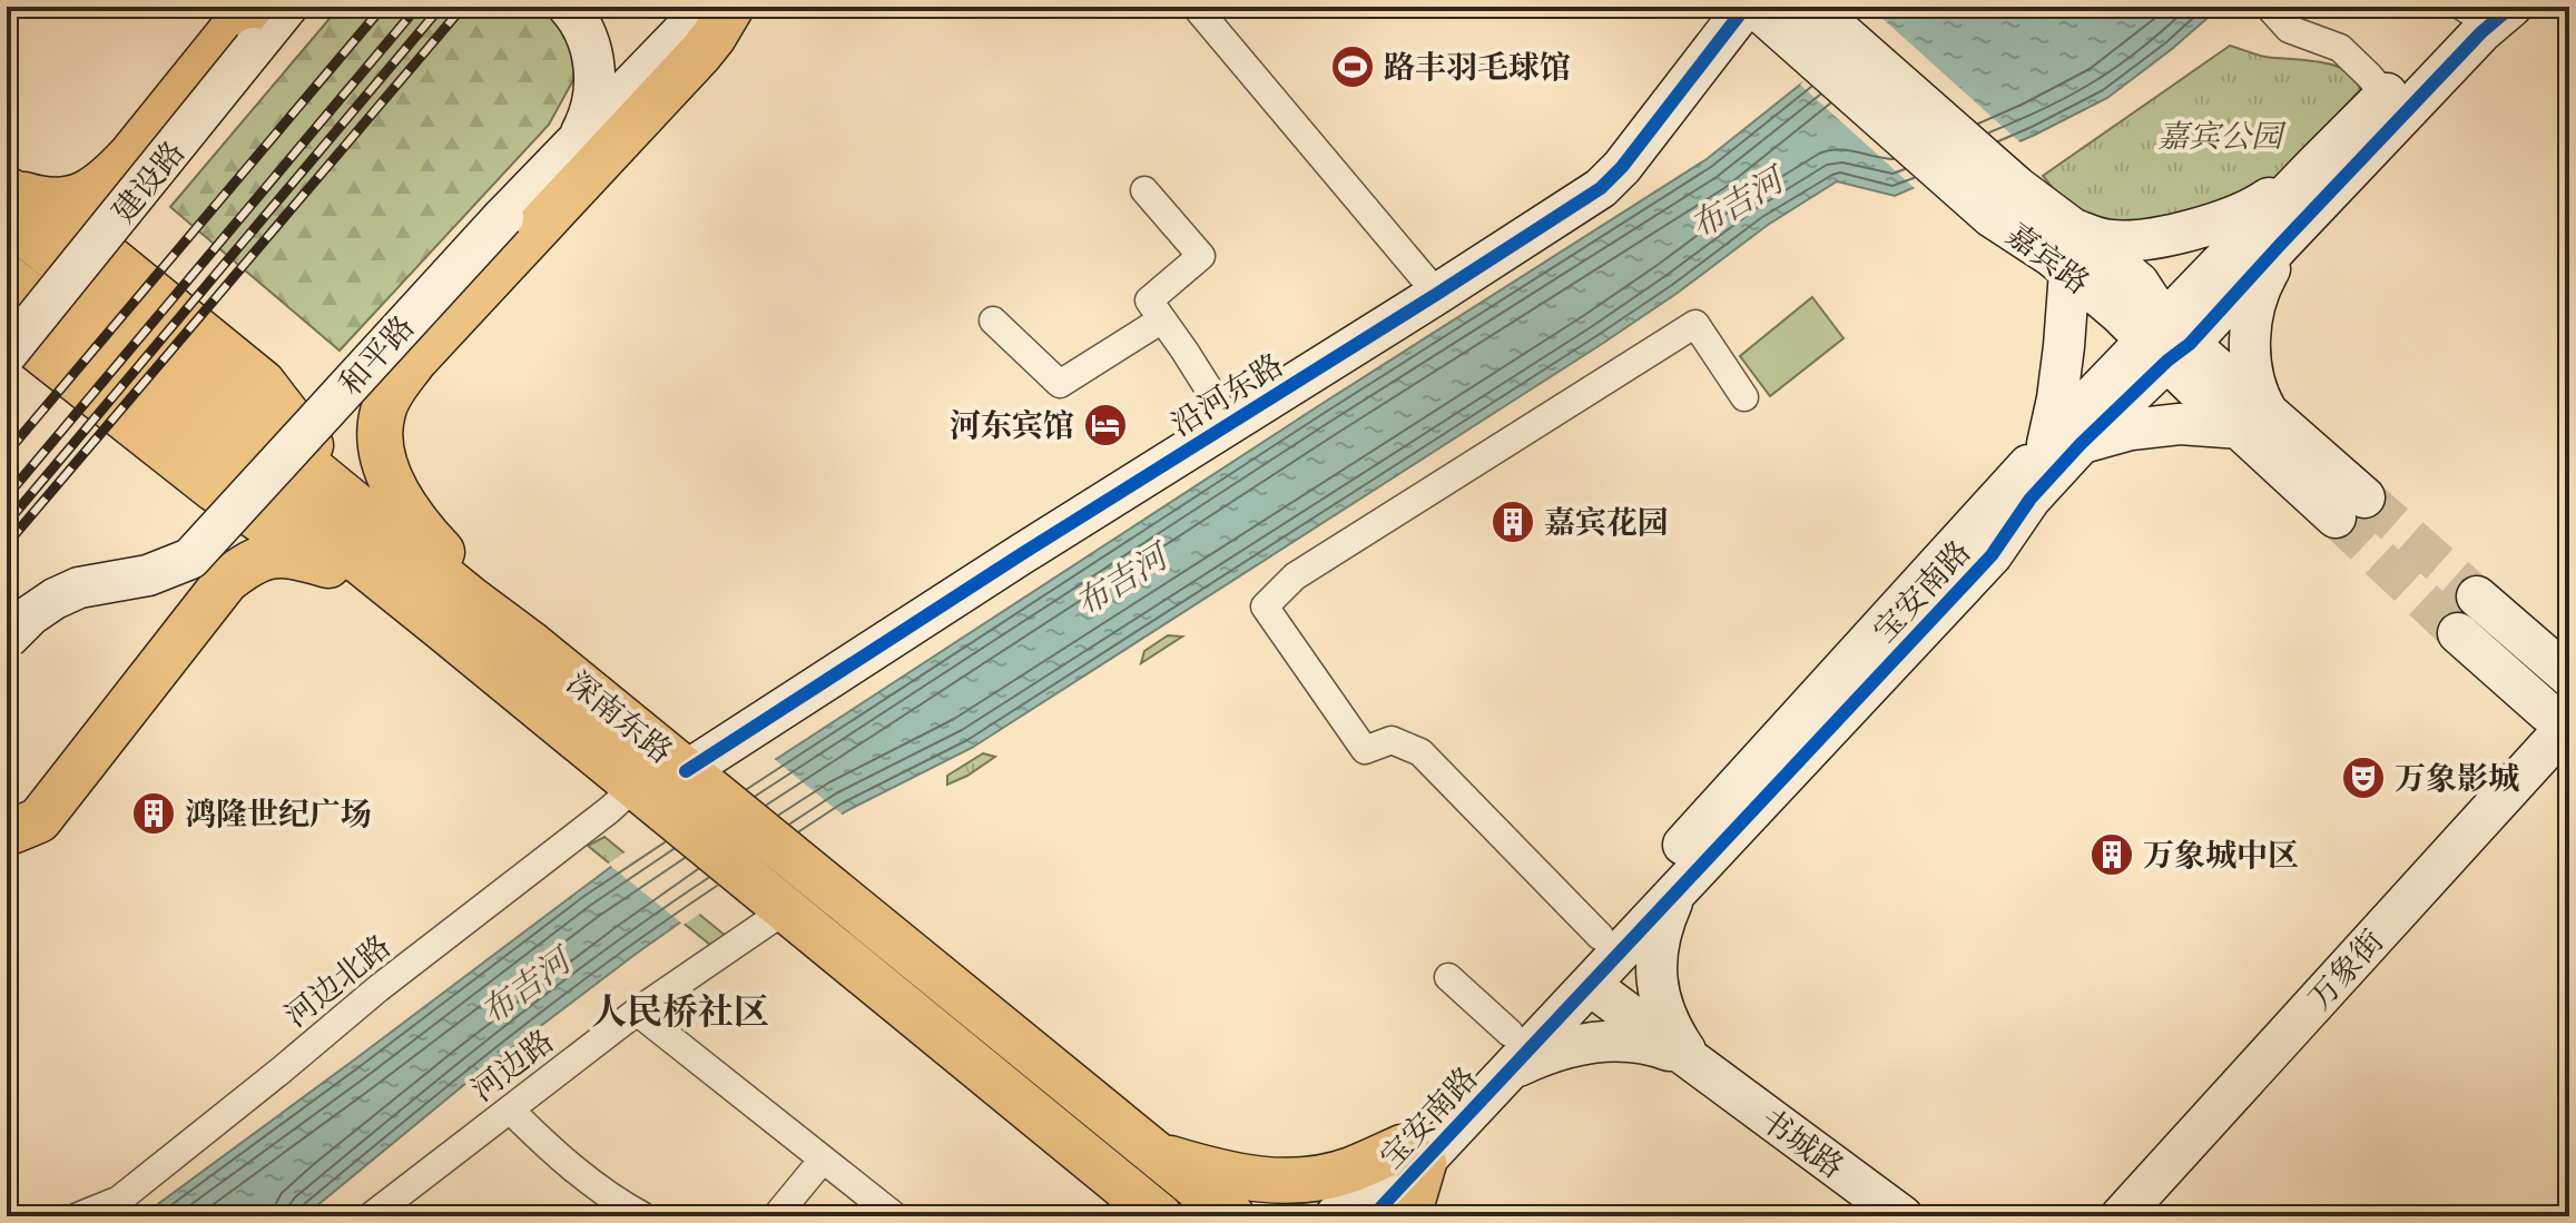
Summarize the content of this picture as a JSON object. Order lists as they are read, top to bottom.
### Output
{
  "streets": {
    "main road": ["深南东路"],
    "street": [
      "建设路",
      "嘉宾路",
      "和平路",
      "沿河东路",
      "宝安南路",
      "万象街",
      "河边北路",
      "河边路",
      "书城路"
    ]
  },
  "crossings": [
    ["嘉宾路", "宝安南路"],
    ["沿河东路", "深南东路"],
    ["宝安南路", "书城路"],
    ["深南东路", "河边北路"],
    ["深南东路", "河边路"]
  ],
  "districts": ["人民桥社区"],
  "water": ["布吉河"],
  "parks": ["嘉宾公园"],
  "places": {
    "sports": ["路丰羽毛球馆"],
    "hotel": ["河东宾馆"],
    "building": ["嘉宾花园", "鸿隆世纪广场", "万象城中区"],
    "theatre": ["万象影城"]
  }
}
